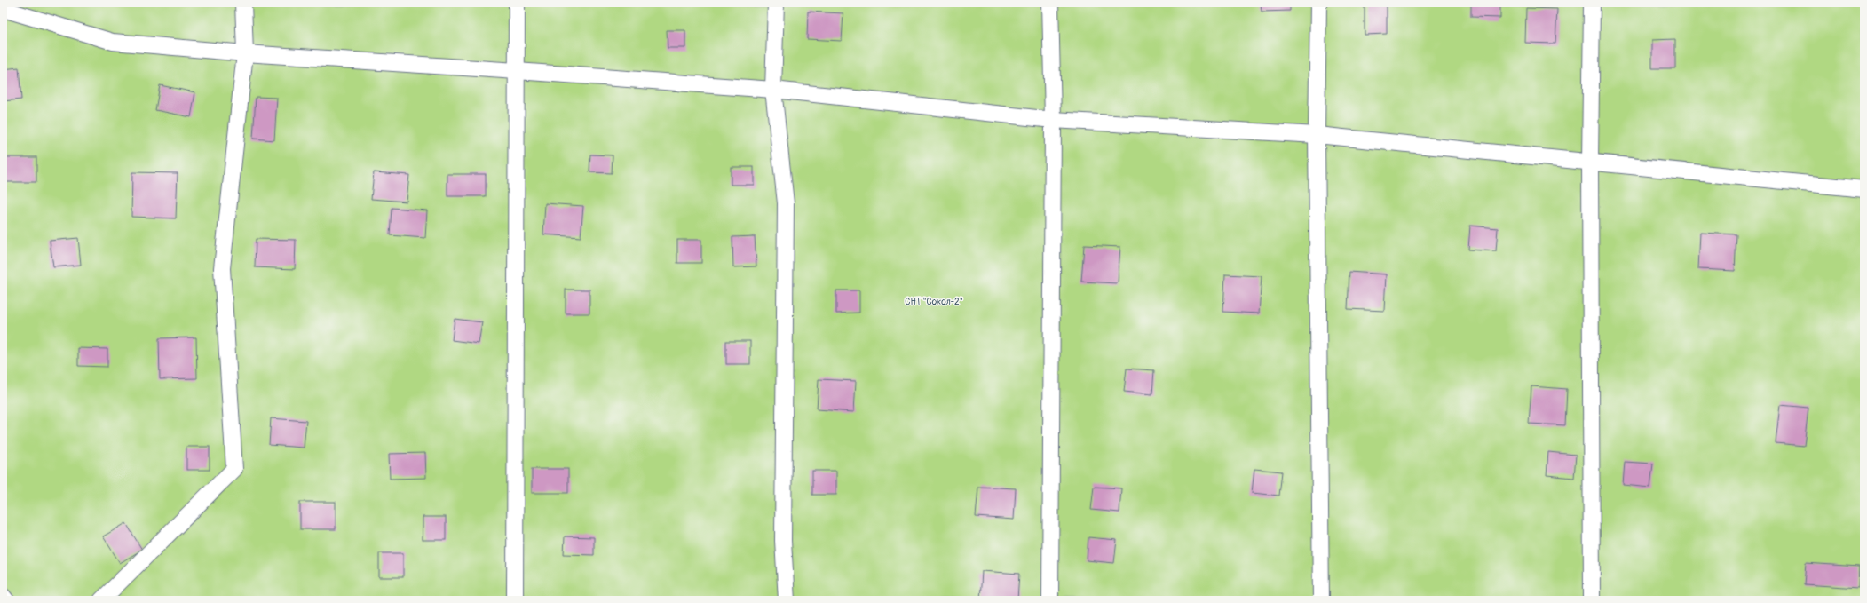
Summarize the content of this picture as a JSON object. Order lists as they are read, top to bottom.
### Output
{
  "parks": ["СНТ \"Сокол-2\""]
}
